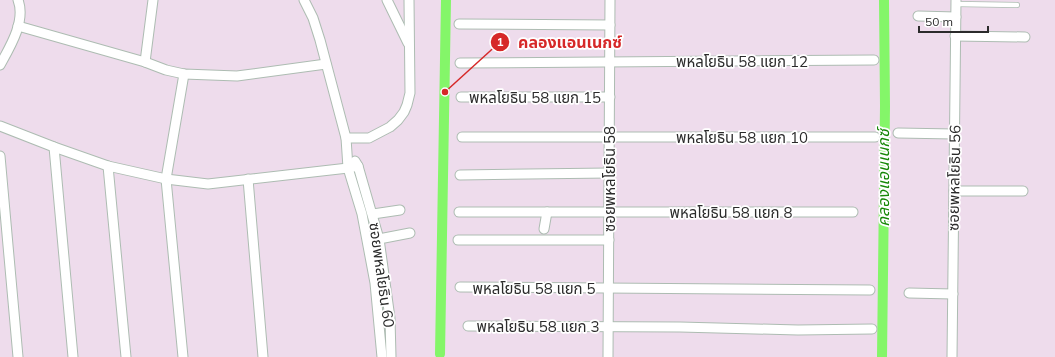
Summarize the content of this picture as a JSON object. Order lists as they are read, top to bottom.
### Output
{
  "streets": {
    "street": [
      "พหลโยธิน 58 แยก 12",
      "พหลโยธิน 58 แยก 15",
      "พหลโยธิน 58 แยก 10",
      "ซอยพหลโยธิน 56",
      "ซอยพหลโยธิน 58",
      "พหลโยธิน 58 แยก 8",
      "ซอยพหลโยธิน 60",
      "พหลโยธิน 58 แยก 5",
      "พหลโยธิน 58 แยก 3"
    ]
  },
  "crossings": [
    ["พหลโยธิน 58 แยก 12", "ซอยพหลโยธิน 58"],
    ["พหลโยธิน 58 แยก 15", "ซอยพหลโยธิน 58"],
    ["พหลโยธิน 58 แยก 10", "ซอยพหลโยธิน 58"],
    ["ซอยพหลโยธิน 58", "พหลโยธิน 58 แยก 8"],
    ["ซอยพหลโยธิน 58", "พหลโยธิน 58 แยก 5"],
    ["ซอยพหลโยธิน 58", "พหลโยธิน 58 แยก 3"]
  ],
  "water": ["คลองแอนเนกซ์"],
  "places": ["คลองแอนเนกซ์"],
  "scale_bar": "50 m"
}
